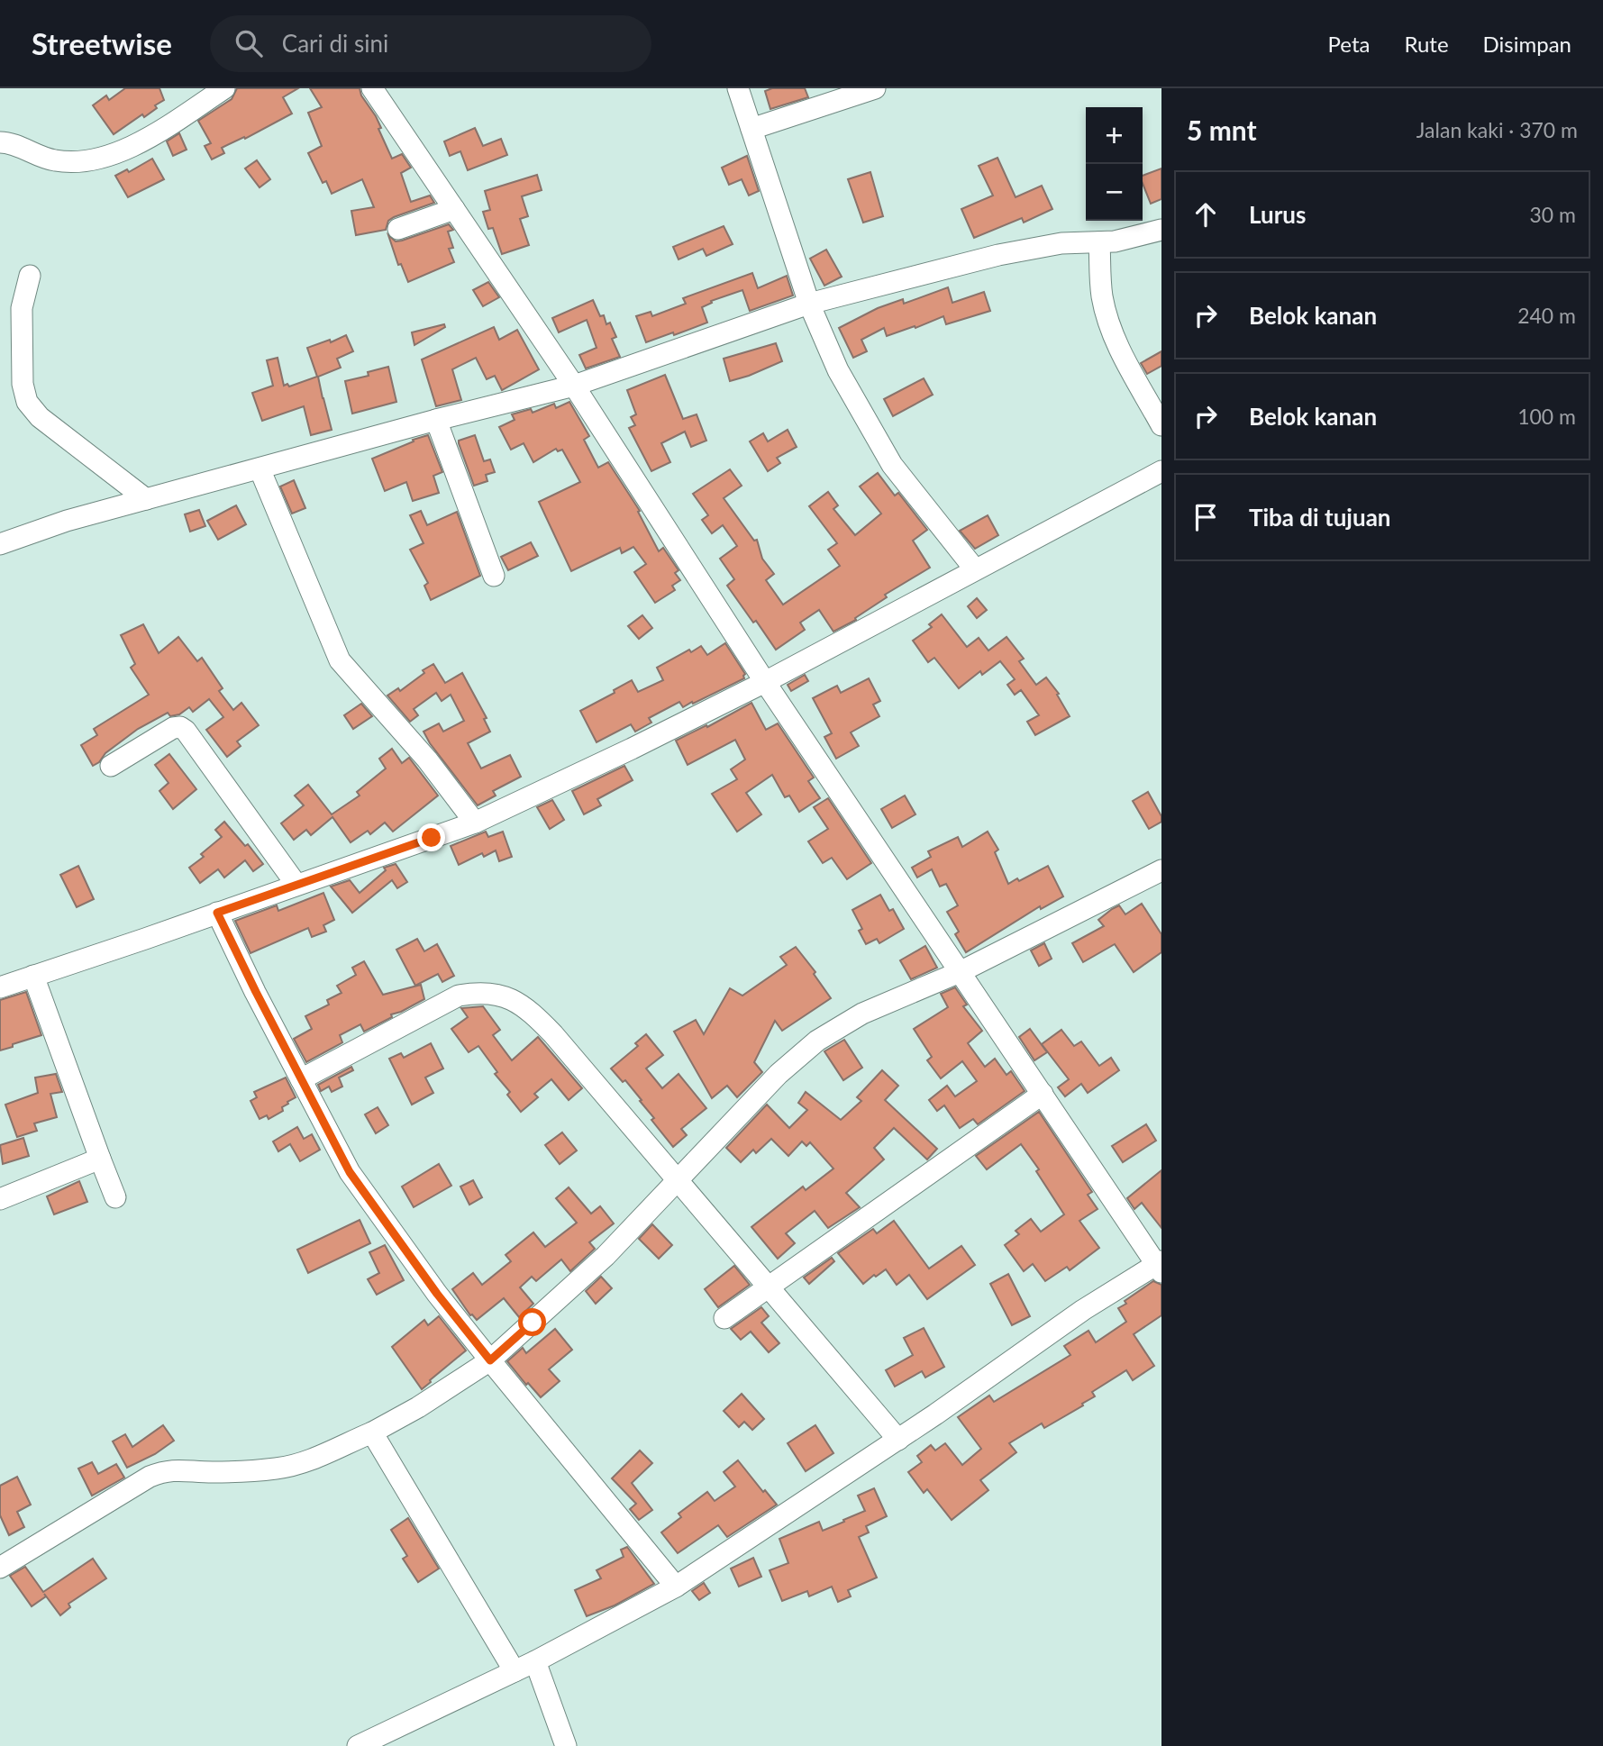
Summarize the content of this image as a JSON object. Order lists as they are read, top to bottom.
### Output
{
  "page": {
    "header": "Streetwise",
    "search": "Cari di sini",
    "nav": ["Peta", "Rute", "Disimpan"],
    "heading": ["5 mnt", "Jalan kaki · 370 m"],
    "map_buttons": ["+", "−"],
    "list": [
      ["Lurus", "30 m"],
      ["Belok kanan", "240 m"],
      ["Belok kanan", "100 m"],
      "Tiba di tujuan"
    ]
  }
}
